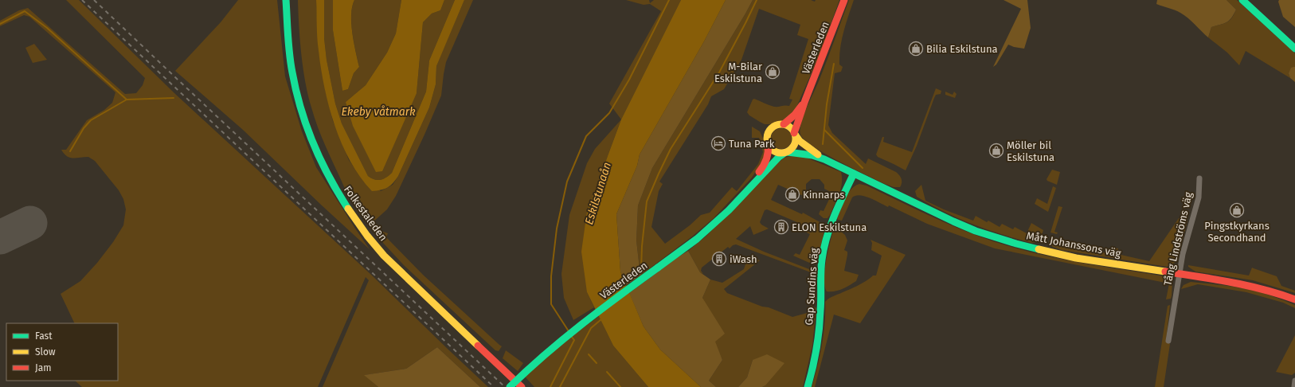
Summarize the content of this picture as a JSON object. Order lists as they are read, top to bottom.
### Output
{
  "streets": {
    "main road": [
      "Västerleden",
      "Folkestaleden",
      "Mått Johanssons väg",
      "Gap Sundins väg"
    ],
    "street": ["Tång Lindströms väg"]
  },
  "crossings": [
    ["Västerleden", "Mått Johanssons väg"],
    ["Tång Lindströms väg", "Mått Johanssons väg"],
    ["Mått Johanssons väg", "Gap Sundins väg"]
  ],
  "water": ["Ekeby våtmark", "Eskilstunaån"],
  "places": {
    "shop": [
      "Bilia Eskilstuna",
      "M-Bilar Eskilstuna",
      "Möller bil Eskilstuna",
      "Kinnarps",
      "Pingstkyrkans Secondhand"
    ],
    "hotel": ["Tuna Park"],
    "building": ["ELON Eskilstuna", "iWash"]
  },
  "legend": ["Fast", "Slow", "Jam"]
}
